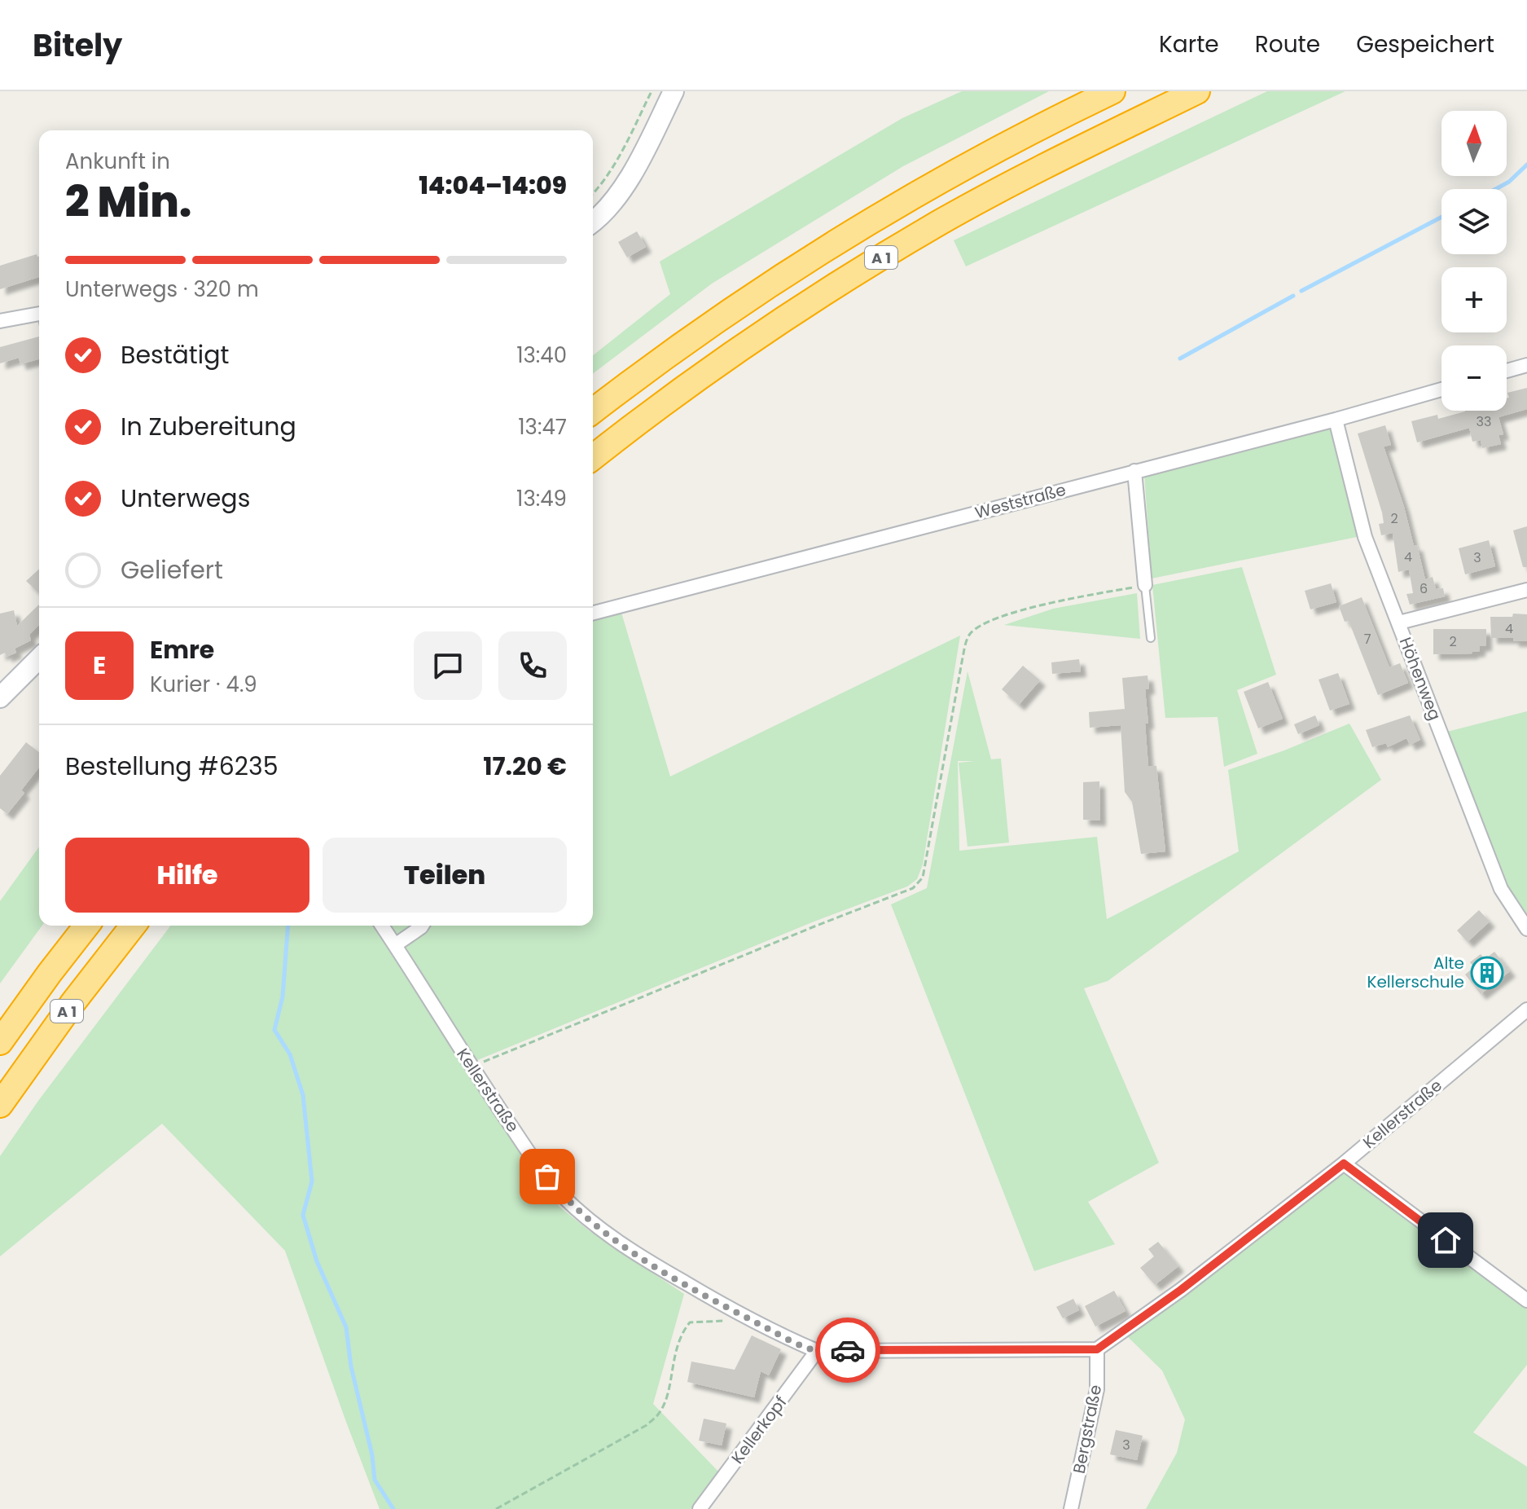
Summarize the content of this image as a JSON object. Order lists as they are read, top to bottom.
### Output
{
  "streets": {
    "highway": ["A 1"],
    "street": [
      "Weststraße",
      "Höhenweg",
      "Kellerstraße",
      "Bergstraße",
      "Kellerkopf"
    ]
  },
  "crossings": [
    ["Weststraße", "Höhenweg"],
    ["Kellerstraße", "Bergstraße"],
    ["Kellerstraße", "Kellerkopf"]
  ],
  "places": {
    "building": ["Alte Kellerschule"]
  },
  "house_numbers": [
    "33",
    "2",
    "4",
    "3",
    "6",
    "4",
    "7",
    "2",
    "3"
  ],
  "north": "top",
  "page": {
    "header": "Bitely",
    "nav": ["Karte", "Route", "Gespeichert"],
    "map_buttons": ["+", "−"],
    "heading": ["2 Min.", "Ankunft in", "14:04–14:09"],
    "panel": [
      "Emre",
      "Kurier · 4.9",
      "Bestellung #6235",
      "17.20 €"
    ],
    "bar": "Unterwegs · 320 m",
    "list": [
      ["Bestätigt", "13:40"],
      ["In Zubereitung", "13:47"],
      ["Unterwegs", "13:49"],
      "Geliefert"
    ],
    "round": "E",
    "buttons": ["Hilfe", "Teilen"]
  }
}
